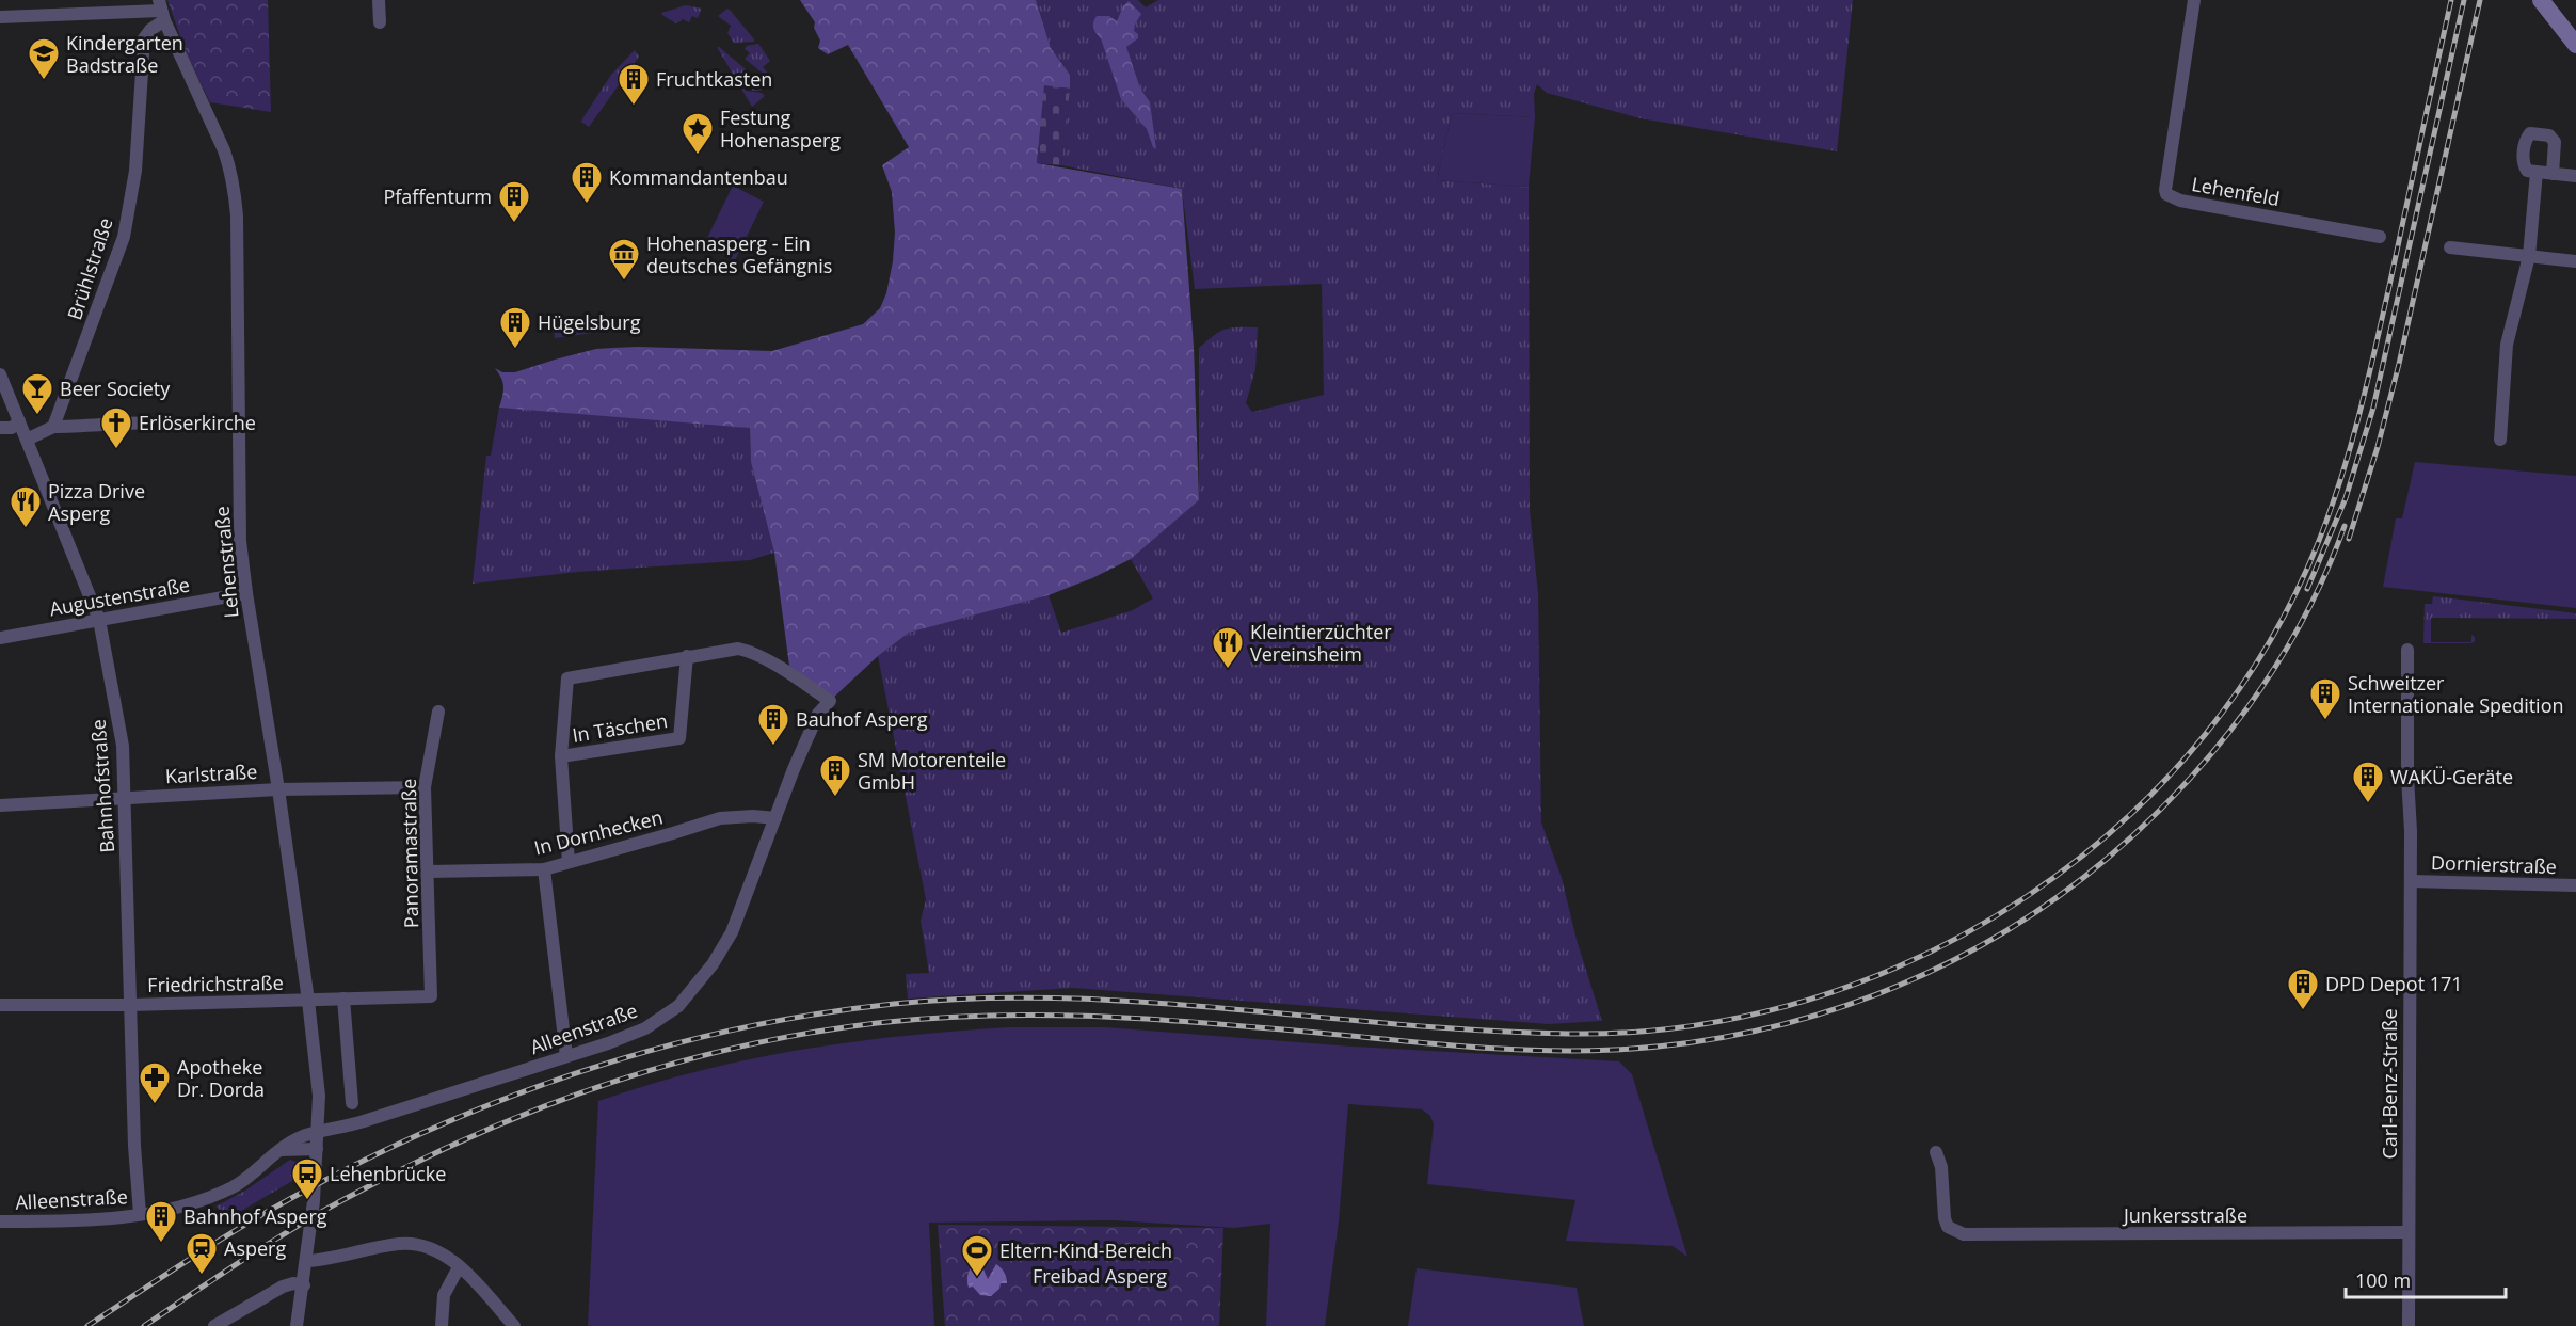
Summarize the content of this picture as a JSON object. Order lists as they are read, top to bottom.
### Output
{
  "streets": {
    "street": [
      "Lehenfeld",
      "Brühlstraße",
      "Lehenstraße",
      "Augustenstraße",
      "In Täschen",
      "Karlstraße",
      "Bahnhofstraße",
      "In Dornhecken",
      "Panoramastraße",
      "Dornierstraße",
      "Friedrichstraße",
      "Alleenstraße",
      "Carl-Benz-Straße",
      "Junkersstraße"
    ]
  },
  "crossings": [
    ["Brühlstraße", "Lehenstraße"],
    ["Lehenstraße", "Augustenstraße"],
    ["Lehenstraße", "Karlstraße"],
    ["Lehenstraße", "Friedrichstraße"],
    ["Lehenstraße", "Alleenstraße"],
    ["Augustenstraße", "Bahnhofstraße"],
    ["In Täschen", "In Dornhecken"],
    ["In Täschen", "Alleenstraße"],
    ["Karlstraße", "Bahnhofstraße"],
    ["Karlstraße", "Panoramastraße"],
    ["Bahnhofstraße", "Friedrichstraße"],
    ["Bahnhofstraße", "Alleenstraße"],
    ["In Dornhecken", "Panoramastraße"],
    ["In Dornhecken", "Alleenstraße"],
    ["Panoramastraße", "Friedrichstraße"],
    ["Dornierstraße", "Carl-Benz-Straße"],
    ["Carl-Benz-Straße", "Junkersstraße"]
  ],
  "parks": ["Freibad Asperg"],
  "places": {
    "school or university": ["Kindergarten Badstraße"],
    "building": [
      "Fruchtkasten",
      "Kommandantenbau",
      "Pfaffenturm",
      "Hügelsburg",
      "Schweitzer Internationale Spedition",
      "Bauhof Asperg",
      "SM Motorenteile GmbH",
      "WAKÜ-Geräte",
      "DPD Depot 171",
      "Bahnhof Asperg"
    ],
    "place": ["Festung Hohenasperg"],
    "museum": ["Hohenasperg - Ein deutsches Gefängnis"],
    "bar": ["Beer Society"],
    "church": ["Erlöserkirche"],
    "restaurant": ["Pizza Drive Asperg", "Kleintierzüchter Vereinsheim"],
    "pharmacy": ["Apotheke Dr. Dorda"],
    "bus stop": ["Lehenbrücke"],
    "station": ["Asperg"],
    "sports": ["Eltern-Kind-Bereich"]
  },
  "scale_bar": "100 m"
}
